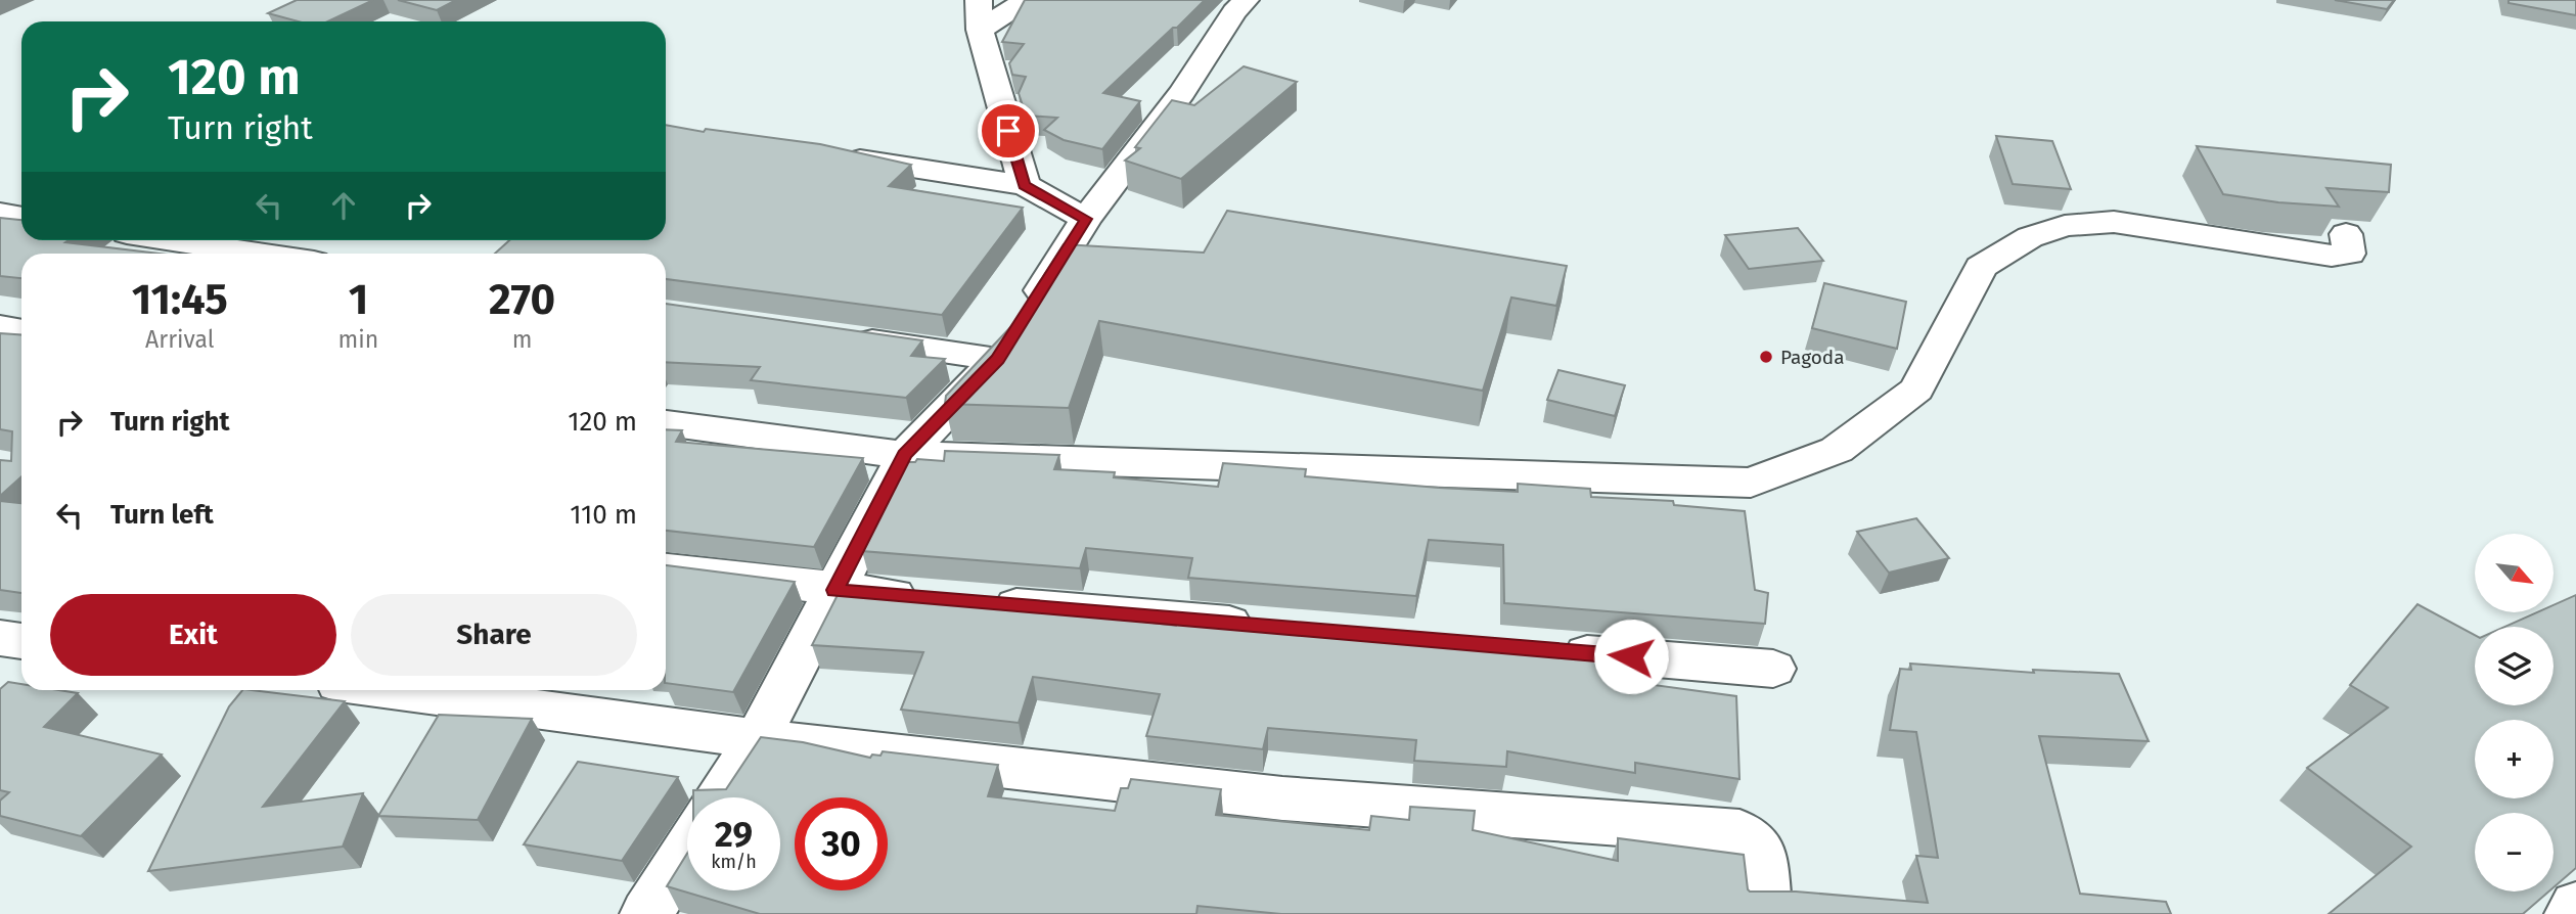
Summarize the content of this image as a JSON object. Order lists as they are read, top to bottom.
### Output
{
  "places": ["Pagoda"],
  "north": "bottom right",
  "page": {
    "turn": ["120 m", "Turn right"],
    "eta": [
      "11:45",
      "Arrival",
      "1",
      "min",
      "270",
      "m"
    ],
    "list": [
      {
        "name": "Turn right",
        "value": "120 m"
      },
      {
        "name": "Turn left",
        "value": "110 m"
      }
    ],
    "map_buttons": ["+", "−"],
    "buttons": ["Exit", "Share"],
    "speed": "29 km/h",
    "limit": "30"
  }
}
